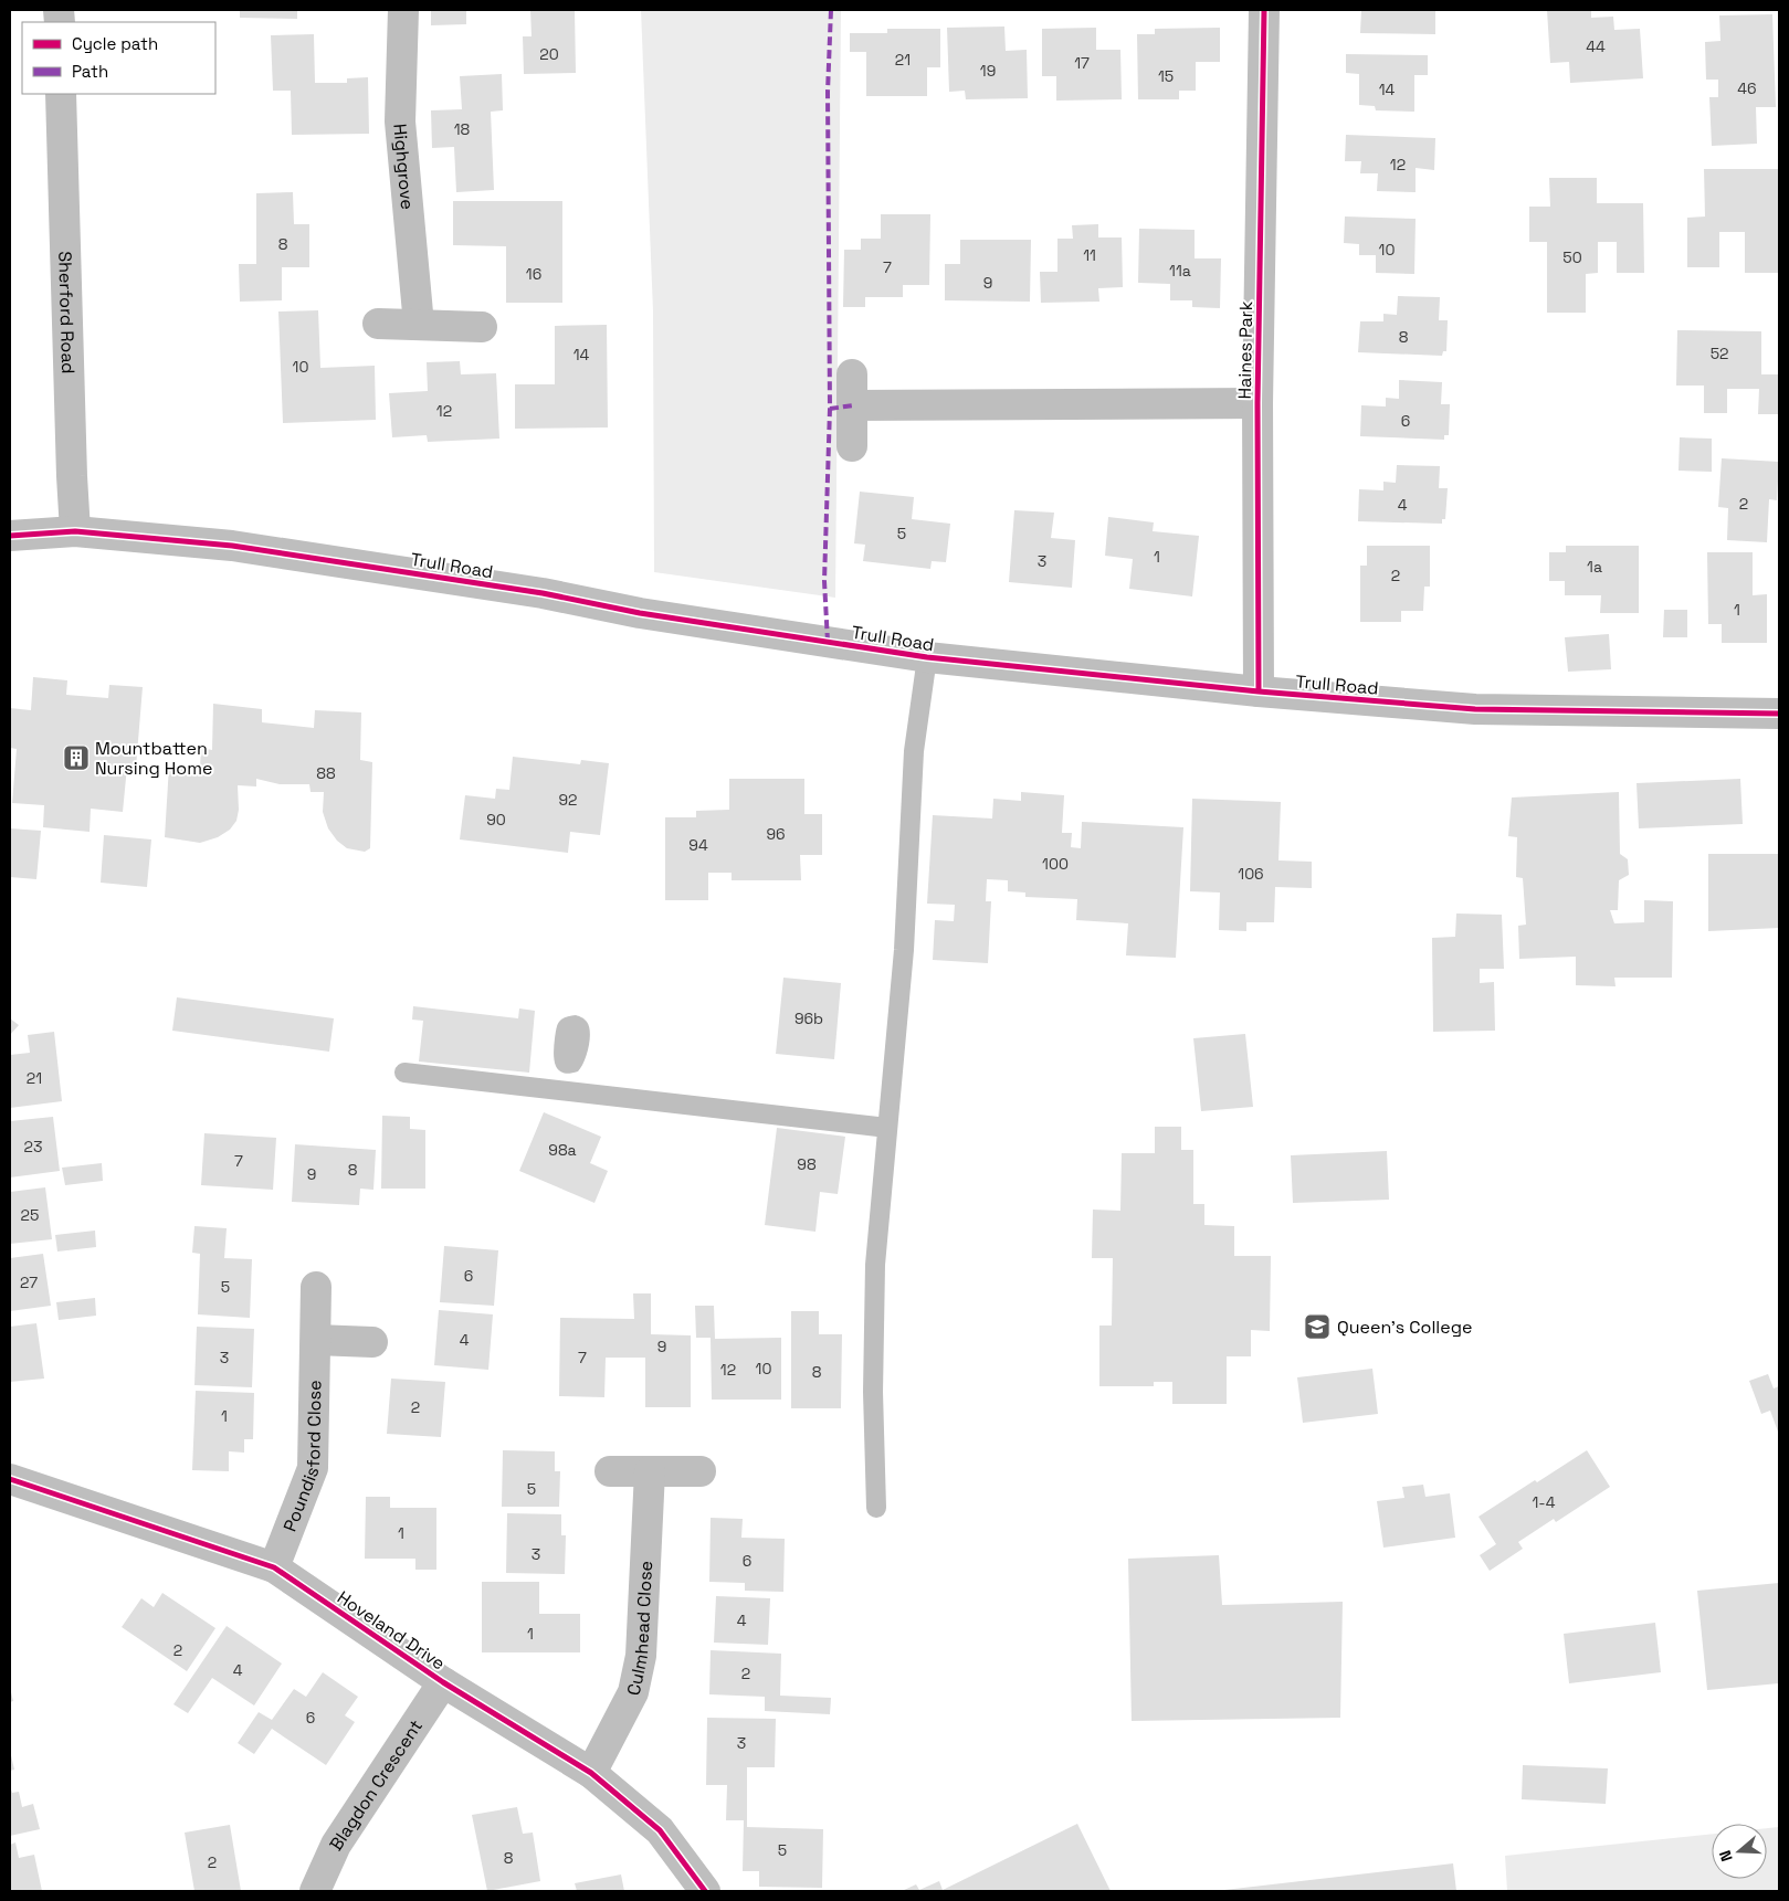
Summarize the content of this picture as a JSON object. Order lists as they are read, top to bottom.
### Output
{
  "streets": {
    "street": [
      "Highgrove",
      "Sherford Road",
      "Haines Park",
      "Trull Road",
      "Poundisford Close",
      "Culmhead Close",
      "Hoveland Drive",
      "Blagdon Crescent"
    ]
  },
  "crossings": [
    ["Sherford Road", "Trull Road"],
    ["Haines Park", "Trull Road"],
    ["Poundisford Close", "Hoveland Drive"],
    ["Culmhead Close", "Hoveland Drive"],
    ["Hoveland Drive", "Blagdon Crescent"]
  ],
  "places": {
    "building": ["Mountbatten Nursing Home"],
    "school or university": ["Queen's College"]
  },
  "house_numbers": [
    "44",
    "20",
    "21",
    "17",
    "19",
    "15",
    "46",
    "14",
    "18",
    "12",
    "8",
    "10",
    "11",
    "50",
    "7",
    "11a",
    "16",
    "9",
    "8",
    "52",
    "14",
    "10",
    "12",
    "6",
    "2",
    "4",
    "5",
    "1",
    "3",
    "1a",
    "2",
    "1",
    "88",
    "92",
    "90",
    "96",
    "94",
    "100",
    "106",
    "96b",
    "21",
    "23",
    "98a",
    "7",
    "98",
    "8",
    "9",
    "25",
    "6",
    "27",
    "5",
    "4",
    "9",
    "3",
    "7",
    "10",
    "12",
    "8",
    "2",
    "1",
    "5",
    "1-4",
    "1",
    "3",
    "6",
    "4",
    "1",
    "2",
    "4",
    "2",
    "6",
    "3",
    "5",
    "8",
    "2"
  ],
  "legend": ["Cycle path", "Path"],
  "north": "left"
}
